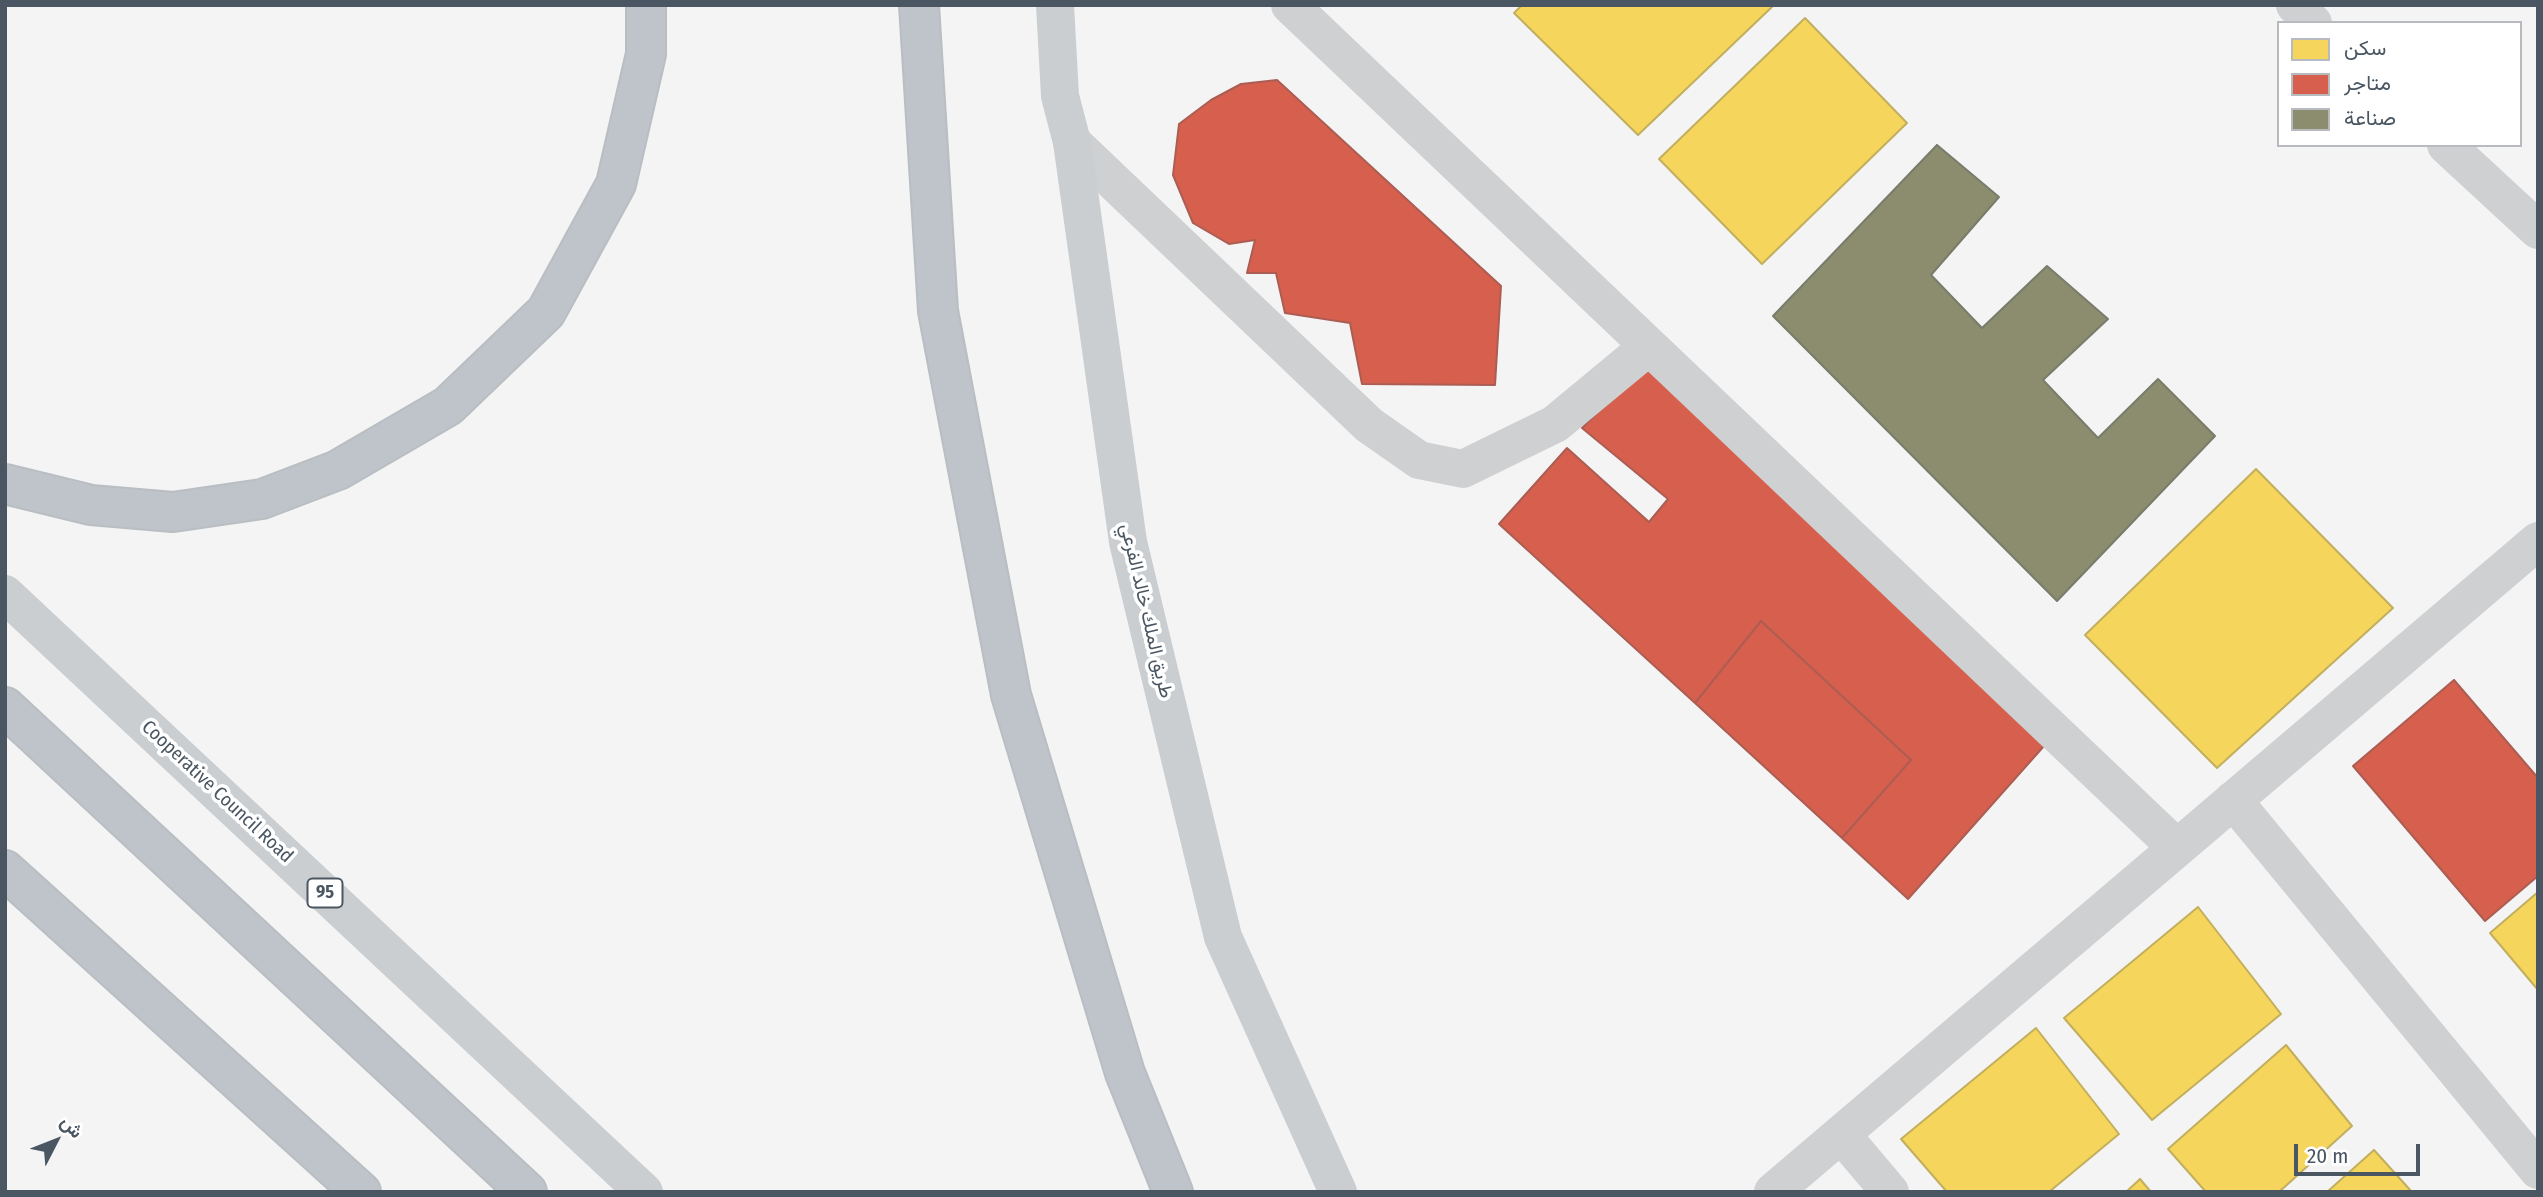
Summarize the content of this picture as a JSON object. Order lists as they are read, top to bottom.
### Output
{
  "streets": {
    "main road": ["طريق الملك خالد الفرعي", "Cooperative Council Road", "95"]
  },
  "legend": ["سكن", "متاجر", "صناعة"],
  "scale_bar": "20 m",
  "north": "top right"
}
